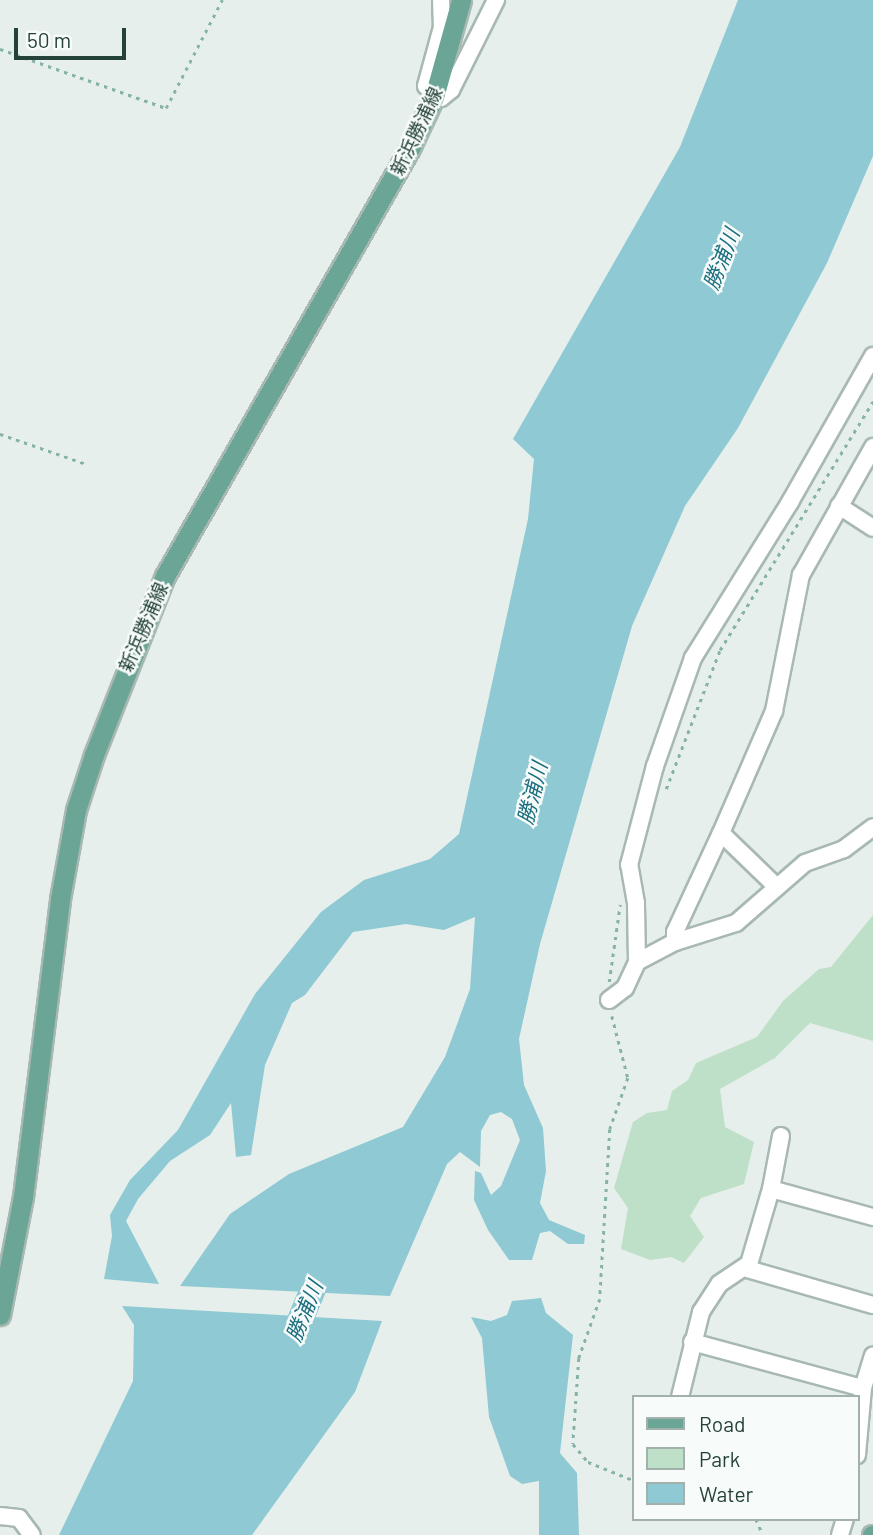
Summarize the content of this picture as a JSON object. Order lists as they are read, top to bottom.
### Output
{
  "streets": {
    "main road": ["新浜勝浦線"]
  },
  "water": ["勝浦川"],
  "legend": ["Road", "Park", "Water"],
  "scale_bar": "50 m"
}
